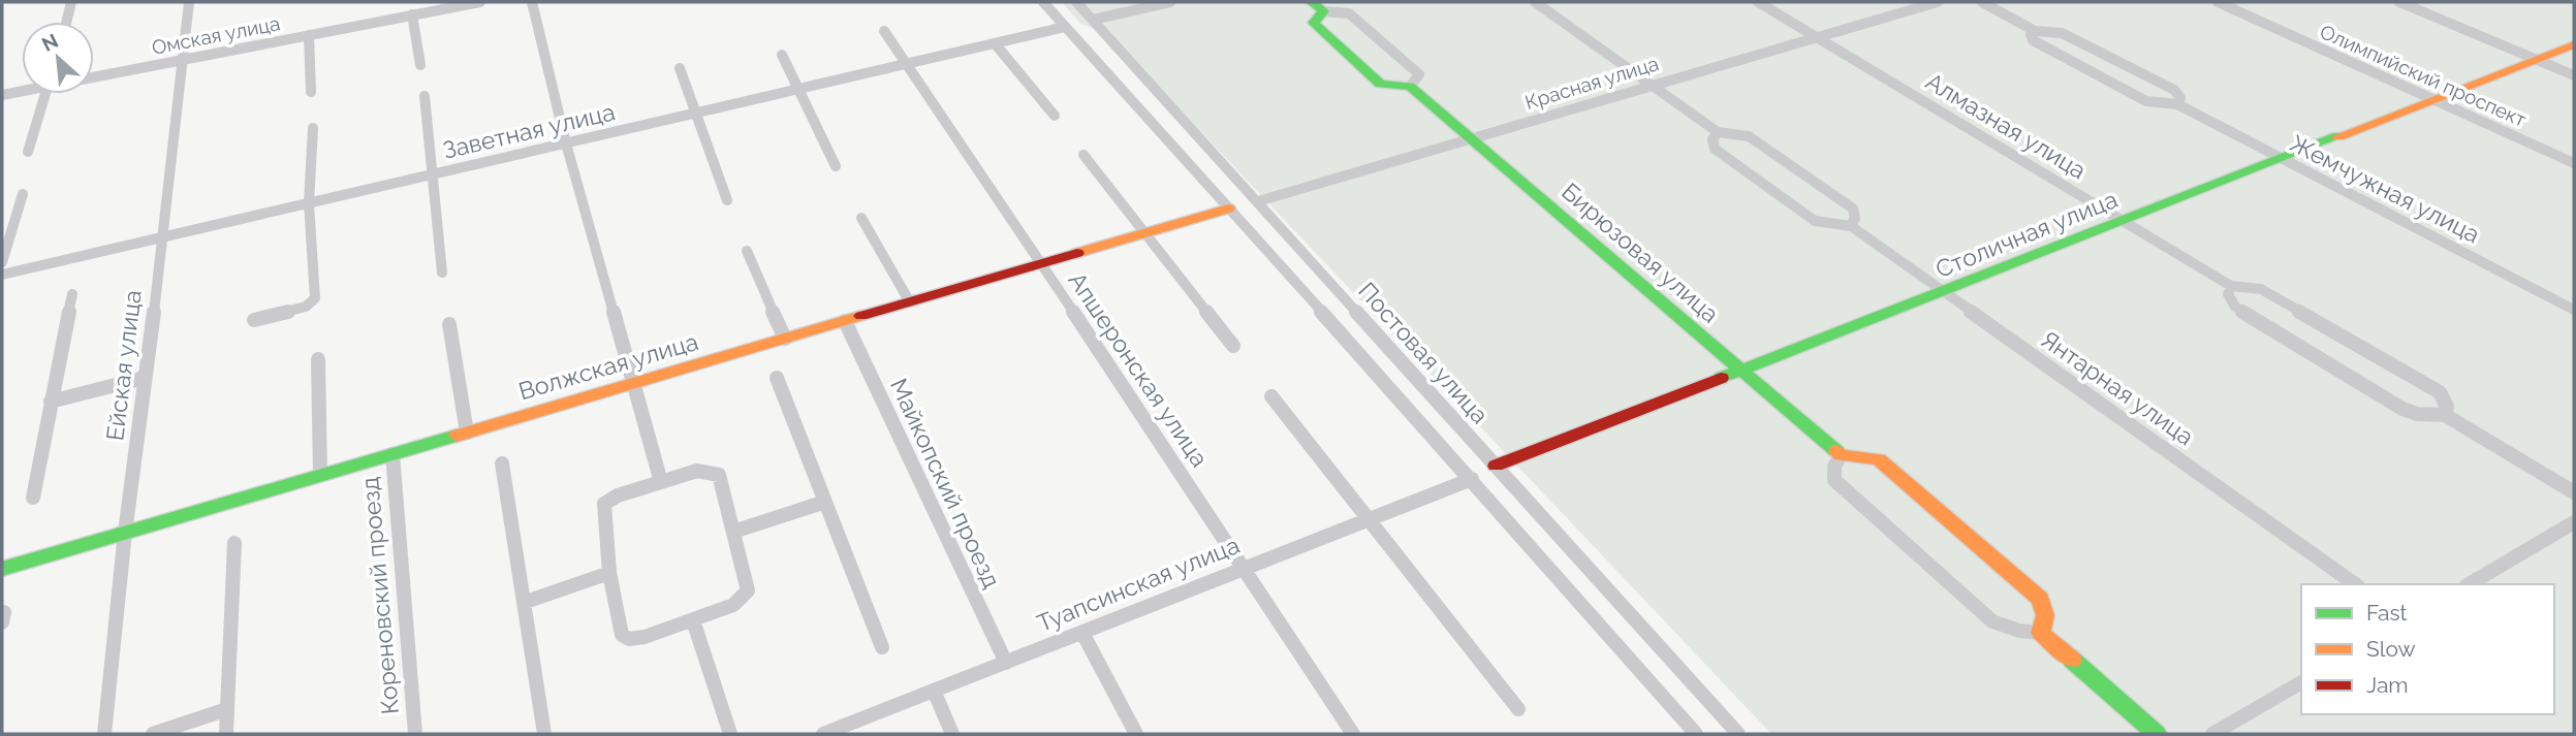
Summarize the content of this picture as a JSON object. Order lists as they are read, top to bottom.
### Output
{
  "streets": {
    "street": [
      "Омская улица",
      "Олимпийский проспект",
      "Красная улица",
      "Алмазная улица",
      "Заветная улица",
      "Жемчужная улица",
      "Столичная улица",
      "Бирюзовая улица",
      "Постовая улица",
      "Ейская улица",
      "Волжская улица",
      "Апшеронская улица",
      "Янтарная улица",
      "Майкопский проезд",
      "Туапсинская улица",
      "Кореновский проезд"
    ]
  },
  "crossings": [
    ["Омская улица", "Ейская улица"],
    ["Олимпийский проспект", "Столичная улица"],
    ["Красная улица", "Алмазная улица"],
    ["Красная улица", "Бирюзовая улица"],
    ["Красная улица", "Постовая улица"],
    ["Красная улица", "Янтарная улица"],
    ["Алмазная улица", "Столичная улица"],
    ["Заветная улица", "Постовая улица"],
    ["Заветная улица", "Ейская улица"],
    ["Заветная улица", "Апшеронская улица"],
    ["Жемчужная улица", "Столичная улица"],
    ["Столичная улица", "Бирюзовая улица"],
    ["Столичная улица", "Постовая улица"],
    ["Столичная улица", "Янтарная улица"],
    ["Постовая улица", "Волжская улица"],
    ["Постовая улица", "Туапсинская улица"],
    ["Ейская улица", "Волжская улица"],
    ["Волжская улица", "Апшеронская улица"],
    ["Волжская улица", "Майкопский проезд"],
    ["Волжская улица", "Кореновский проезд"],
    ["Апшеронская улица", "Туапсинская улица"],
    ["Майкопский проезд", "Туапсинская улица"]
  ],
  "legend": ["Fast", "Slow", "Jam"],
  "north": "top left"
}
